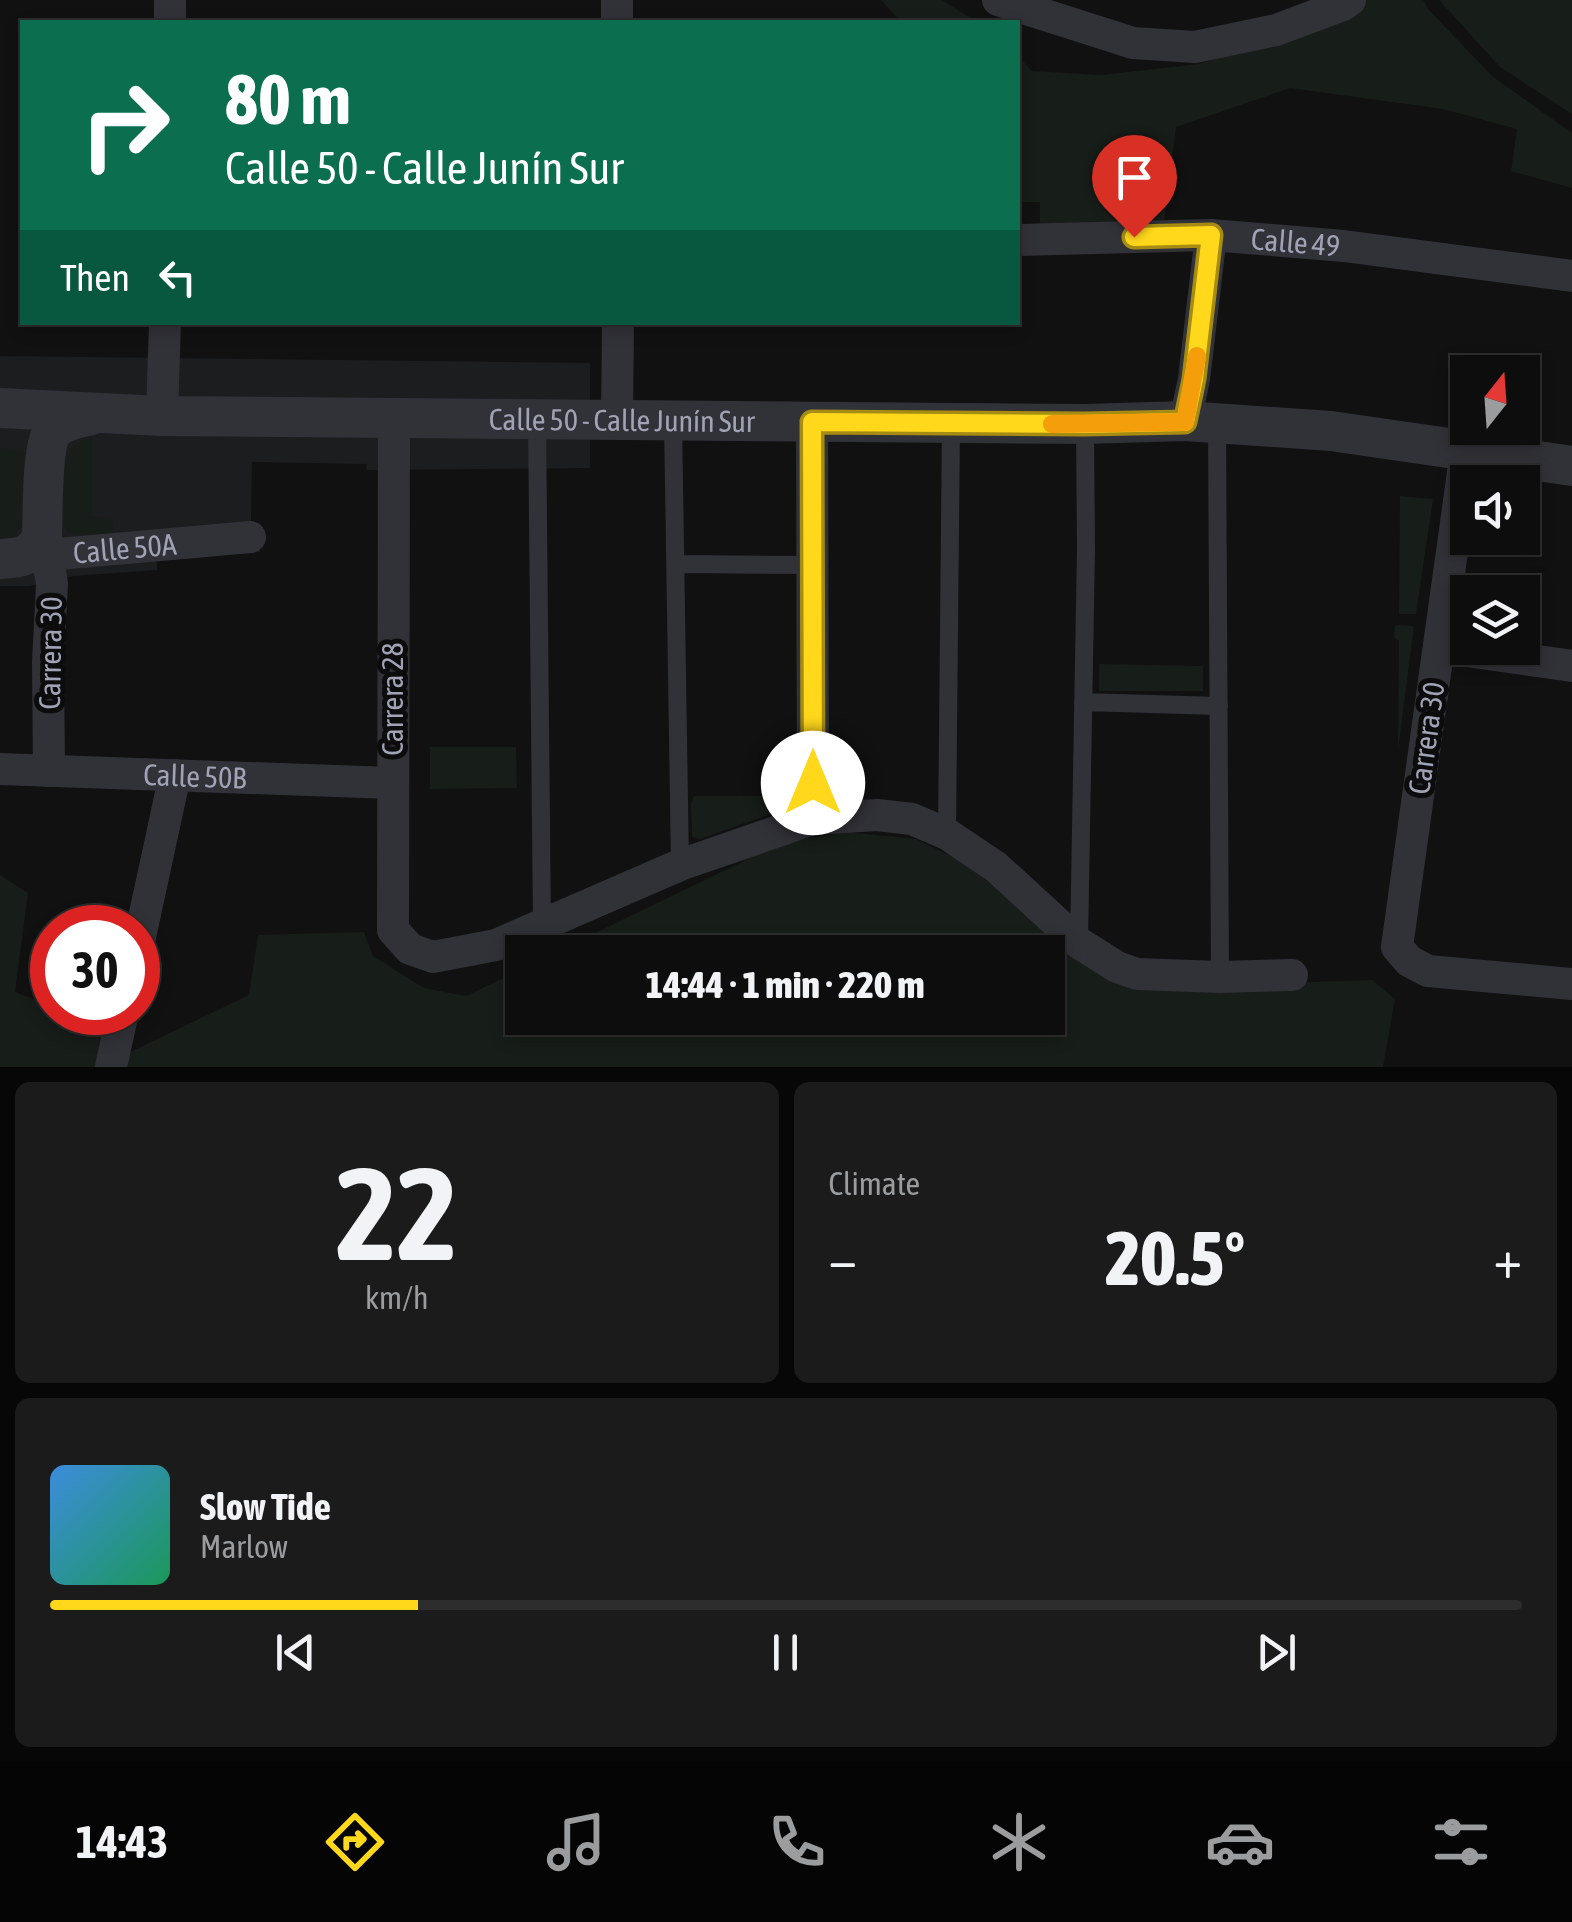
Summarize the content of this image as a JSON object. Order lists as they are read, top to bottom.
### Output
{
  "streets": {
    "street": [
      "Calle 49",
      "Calle 50 - Calle Junín Sur",
      "Calle 50A",
      "Carrera 30",
      "Carrera 28",
      "Calle 50B"
    ]
  },
  "crossings": [
    ["Calle 50 - Calle Junín Sur", "Carrera 30"],
    ["Calle 50 - Calle Junín Sur", "Carrera 28"],
    ["Calle 50A", "Carrera 30"],
    ["Carrera 30", "Calle 50B"],
    ["Carrera 28", "Calle 50B"]
  ],
  "north": "top",
  "page": {
    "turn": ["80 m", "Calle 50 - Calle Junín Sur"],
    "then": "Then",
    "limit": "30",
    "trip": "14:44 · 1 min · 220 m",
    "tile": [
      ["22", "km/h"],
      "Climate"
    ],
    "heat": ["−", "20.5°", "+"],
    "song": ["Slow Tide", "Marlow"],
    "tabs": "14:43"
  }
}
